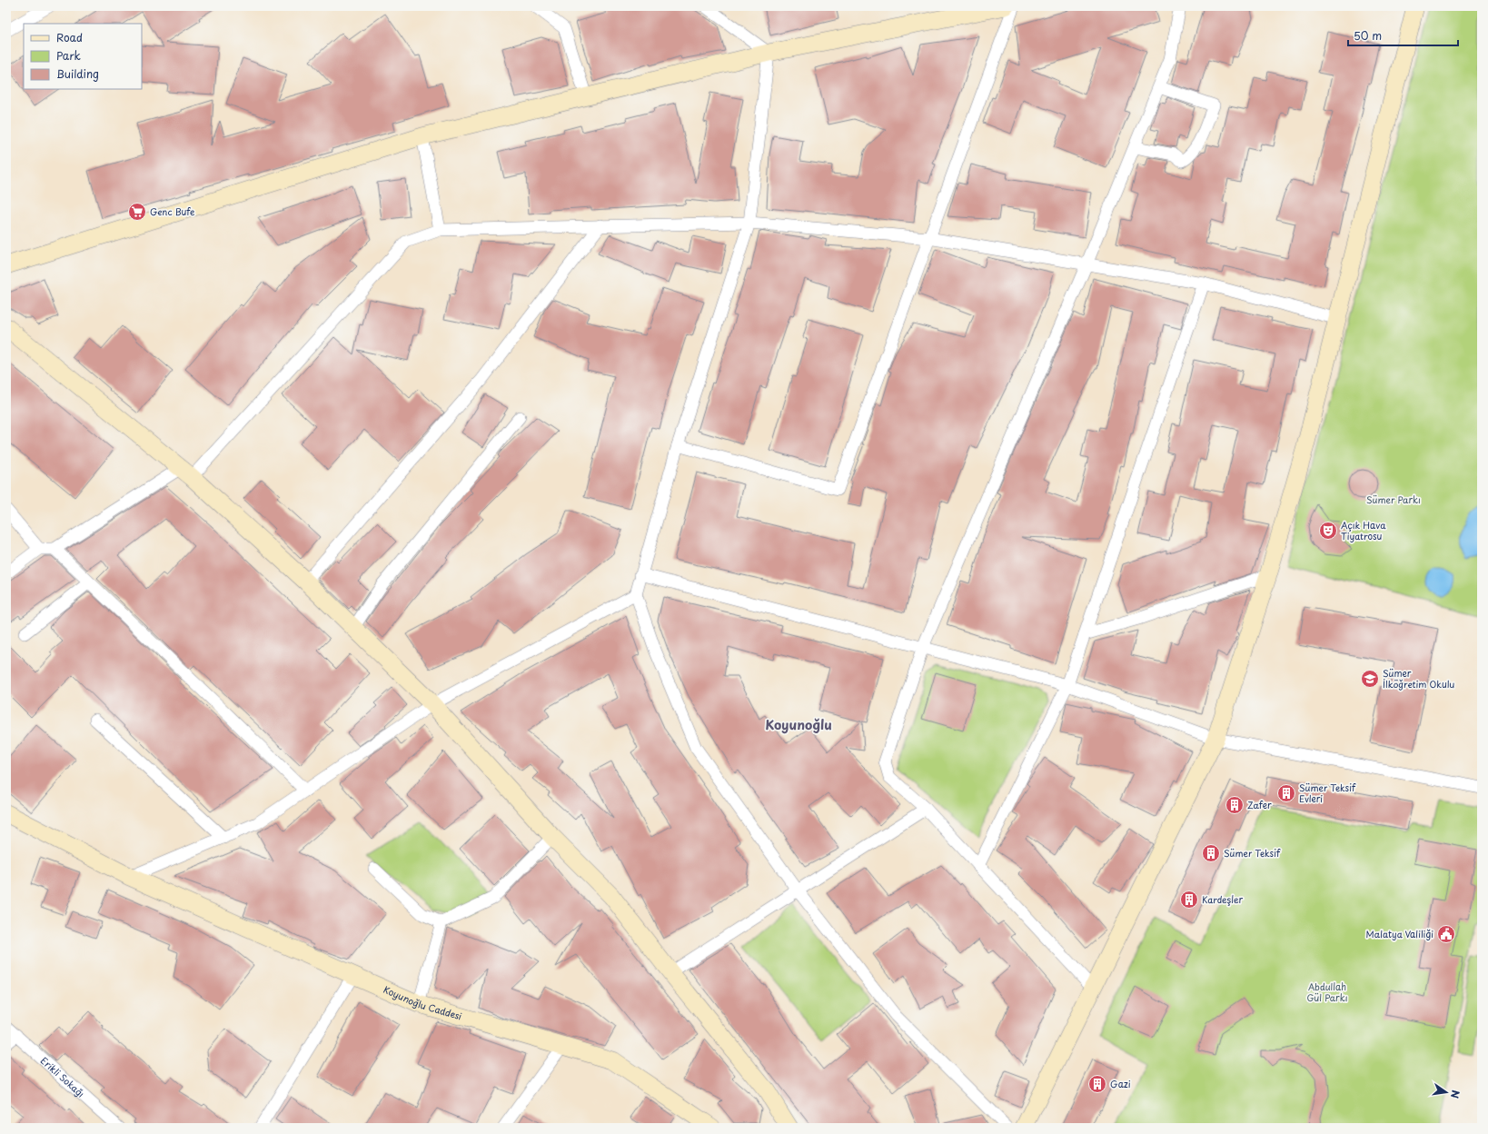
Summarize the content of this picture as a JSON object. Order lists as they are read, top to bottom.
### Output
{
  "streets": {
    "street": ["Koyunoğlu Caddesi", "Erikli Sokağı"]
  },
  "districts": ["Koyunoğlu"],
  "parks": ["Sümer Parkı", "Abdullah Gül Parkı"],
  "places": {
    "supermarket": ["Genc Bufe"],
    "theatre": ["Açık Hava Tiyatrosu"],
    "school or university": ["Sümer İlköğretim Okulu"],
    "building": [
      "Sümer Teksif Evleri",
      "Zafer",
      "Sümer Teksif",
      "Kardeşler",
      "Gazi"
    ],
    "public building": ["Malatya Valiliği"]
  },
  "legend": ["Road", "Park", "Building"],
  "scale_bar": "50 m",
  "north": "right"
}
